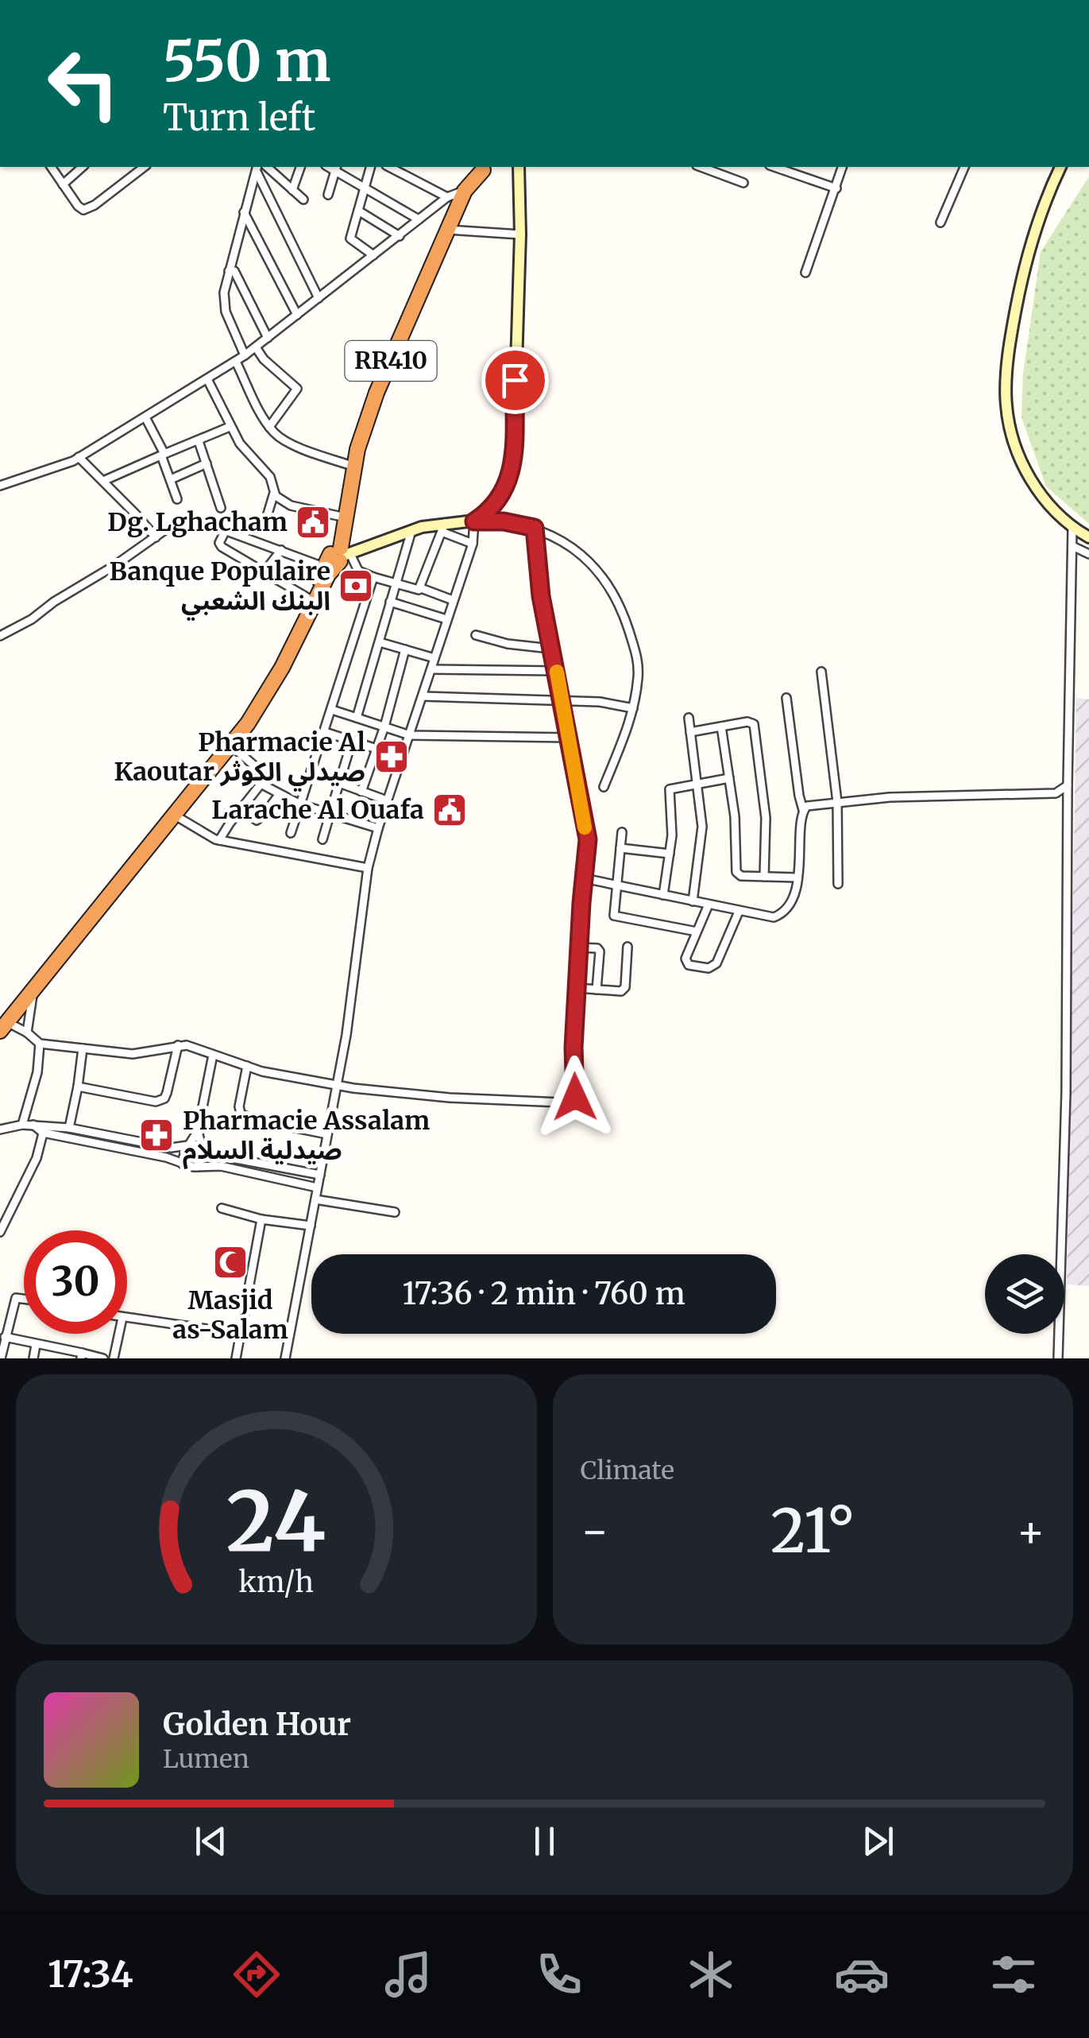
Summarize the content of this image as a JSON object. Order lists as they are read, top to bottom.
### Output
{
  "streets": {
    "highway": ["RR410"]
  },
  "places": {
    "public building": ["Dg. Lghacham", "Larache Al Ouafa"],
    "bank": ["Banque Populaire البنك الشعبي"],
    "pharmacy": ["Pharmacie Al Kaoutar صيدلي الكوثر", "Pharmacie Assalam صيدلية السلام"],
    "mosque": ["Masjid as-Salam"]
  },
  "page": {
    "turn": ["550 m", "Turn left"],
    "limit": "30",
    "trip": "17:36 · 2 min · 760 m",
    "tile": "Climate",
    "heat": ["−", "21°", "+"],
    "song": ["Golden Hour", "Lumen"],
    "tabs": "17:34",
    "gauge": ["24", "km/h"]
  }
}
